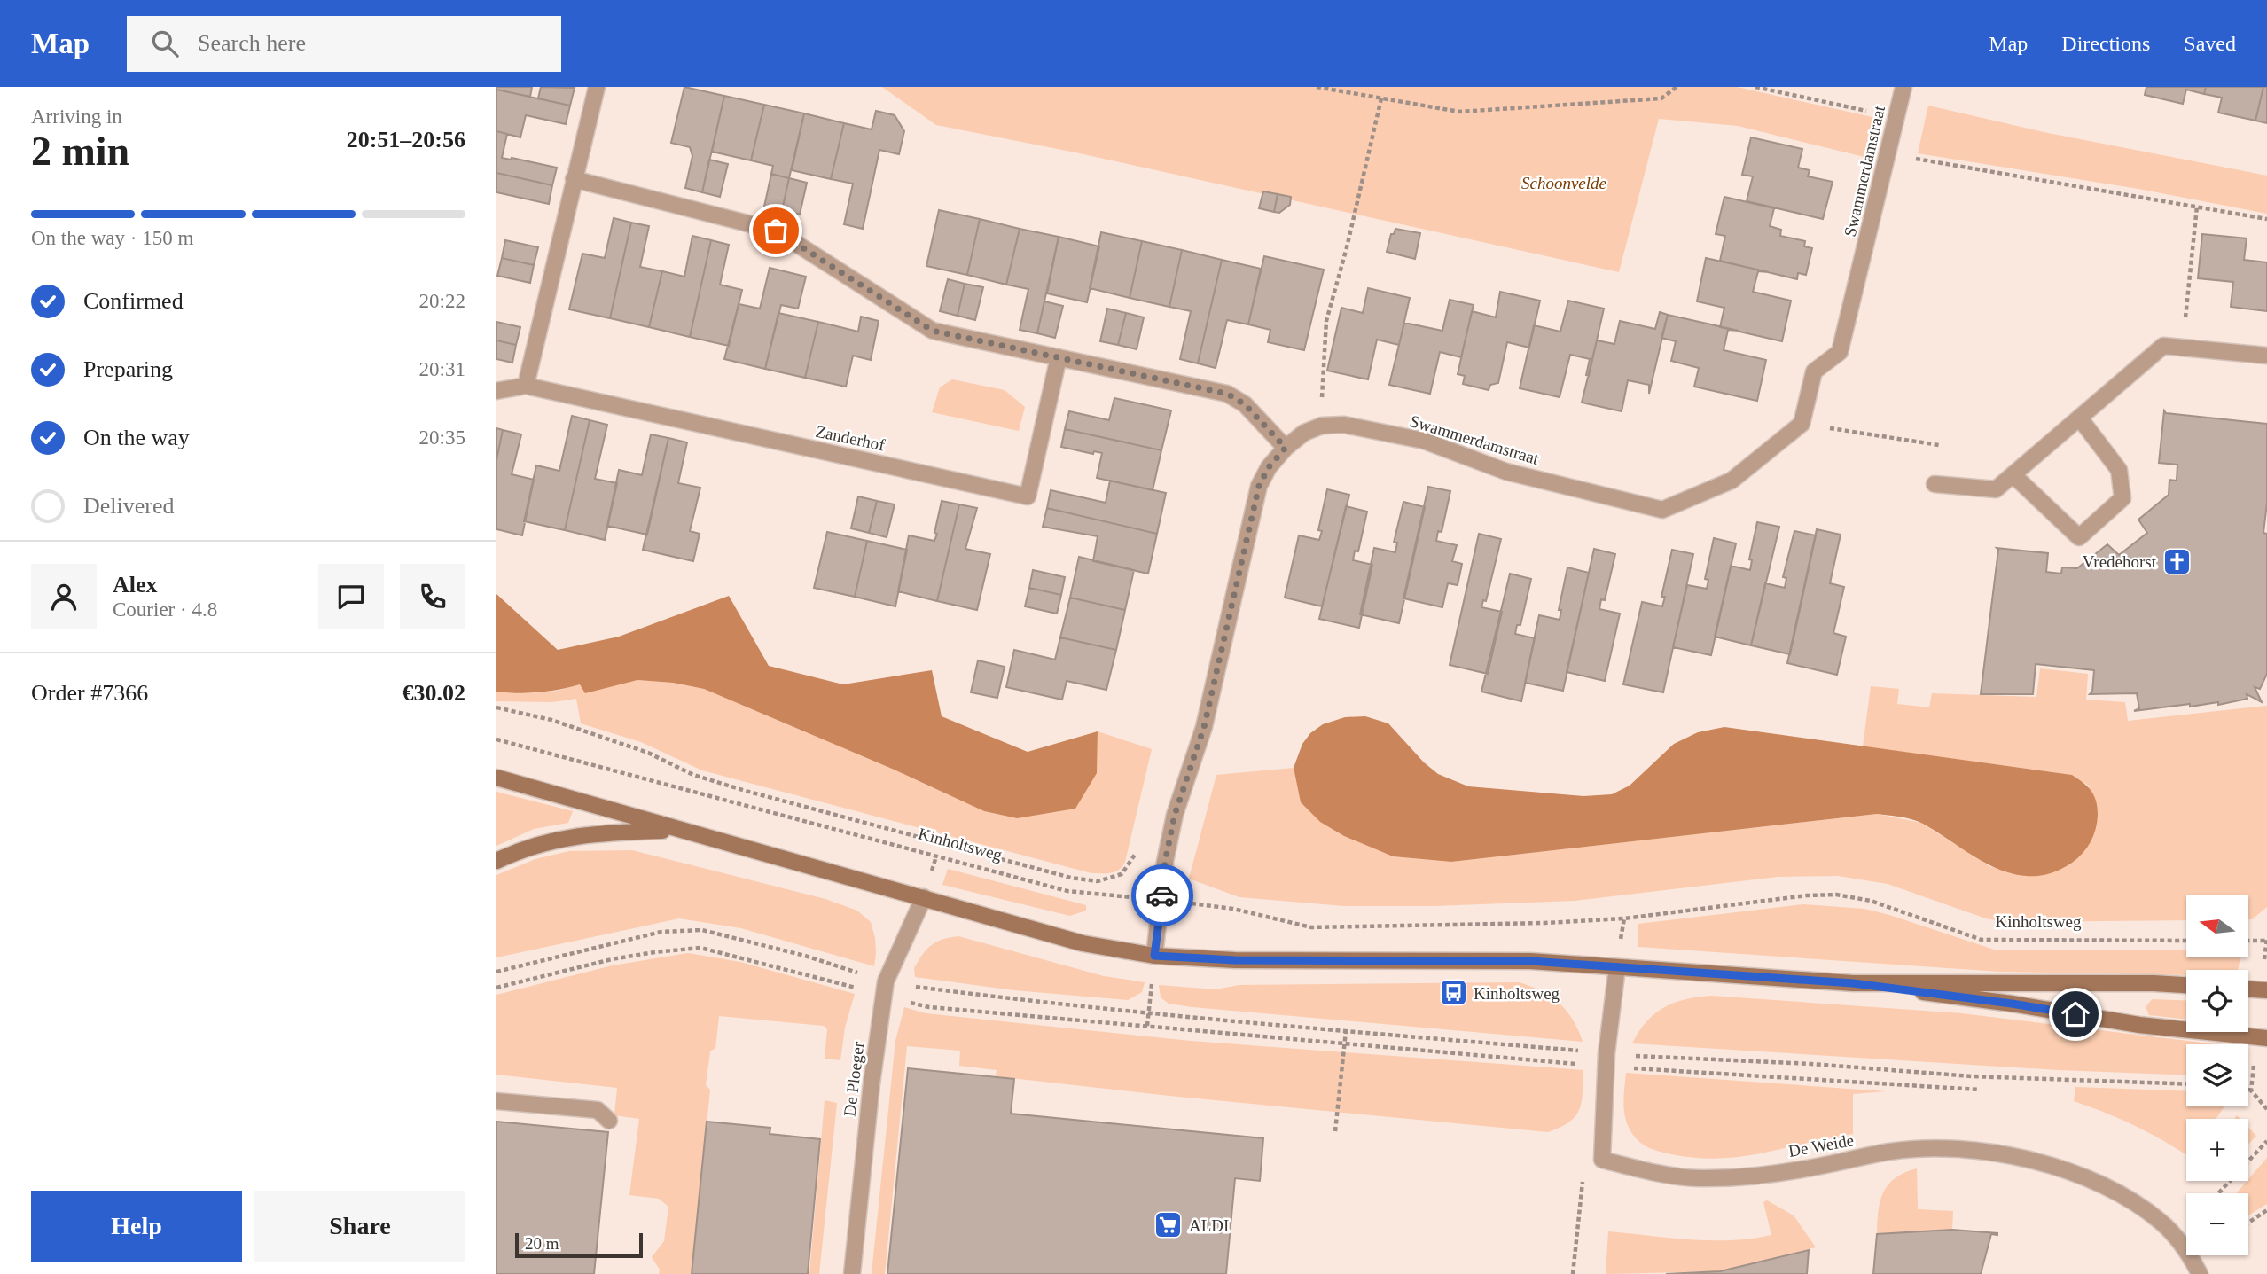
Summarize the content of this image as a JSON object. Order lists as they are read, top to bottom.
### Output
{
  "streets": {
    "street": [
      "Swammerdamstraat",
      "Zanderhof",
      "De Ploeger",
      "De Weide"
    ],
    "path": ["Kinholtsweg"]
  },
  "crossings": [
    ["Swammerdamstraat", "Kinholtsweg"]
  ],
  "parks": ["Schoonvelde"],
  "places": {
    "church": ["Vredehorst"],
    "bus stop": ["Kinholtsweg"],
    "supermarket": ["ALDI"]
  },
  "scale_bar": "20 m",
  "north": "left",
  "page": {
    "header": "Map",
    "search": "Search here",
    "nav": ["Map", "Directions", "Saved"],
    "heading": ["2 min", "Arriving in", "20:51–20:56"],
    "panel": [
      "Alex",
      "Courier · 4.8",
      "Order #7366",
      "€30.02"
    ],
    "bar": "On the way · 150 m",
    "list": [
      ["Confirmed", "20:22"],
      ["Preparing", "20:31"],
      ["On the way", "20:35"],
      "Delivered"
    ],
    "map_buttons": ["+", "−"],
    "buttons": ["Help", "Share"],
    "scale": "20 m"
  }
}
